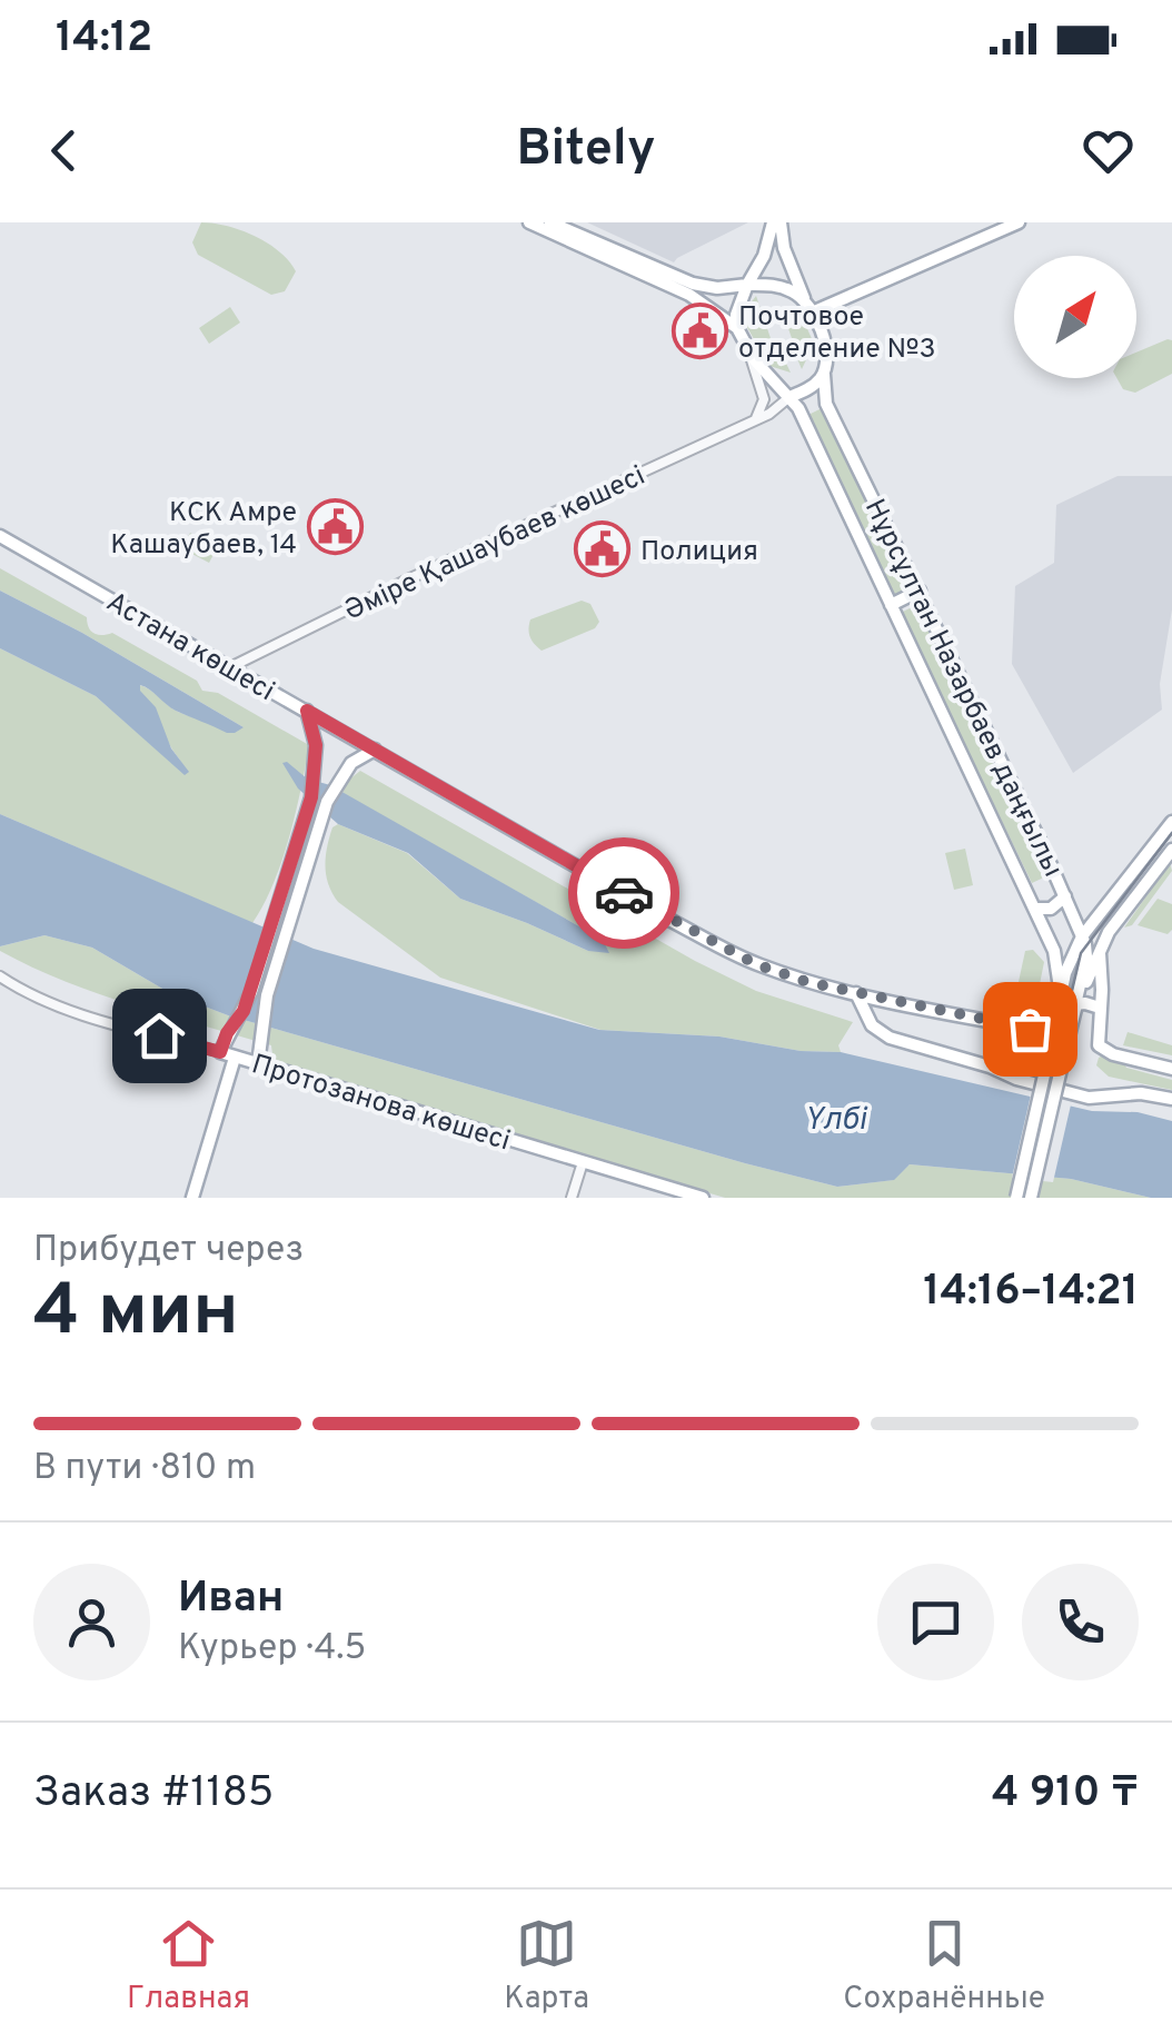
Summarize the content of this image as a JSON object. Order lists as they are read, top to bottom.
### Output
{
  "streets": {
    "main road": ["Астана көшесі", "Нұрсұлтан Назарбаев даңғылы", "Протозанова көшесі"],
    "street": ["Әміре Қашаубаев көшесі"]
  },
  "crossings": [
    ["Әміре Қашаубаев көшесі", "Астана көшесі"],
    ["Әміре Қашаубаев көшесі", "Нұрсұлтан Назарбаев даңғылы"]
  ],
  "water": ["Үлбі"],
  "places": {
    "public building": ["Почтовое отделение №3", "КСК Амре Кашаубаев, 14", "Полиция"]
  },
  "north": "top right",
  "page": {
    "status": "14:12",
    "header": "Bitely",
    "heading": ["4 мин", "Прибудет через", "14:16–14:21"],
    "panel": [
      "Иван",
      "Курьер · 4.5",
      "Заказ #1185",
      "4 910 ₸"
    ],
    "bar": "В пути · 810 m",
    "tabs": ["Главная", "Карта", "Сохранённые"]
  }
}
